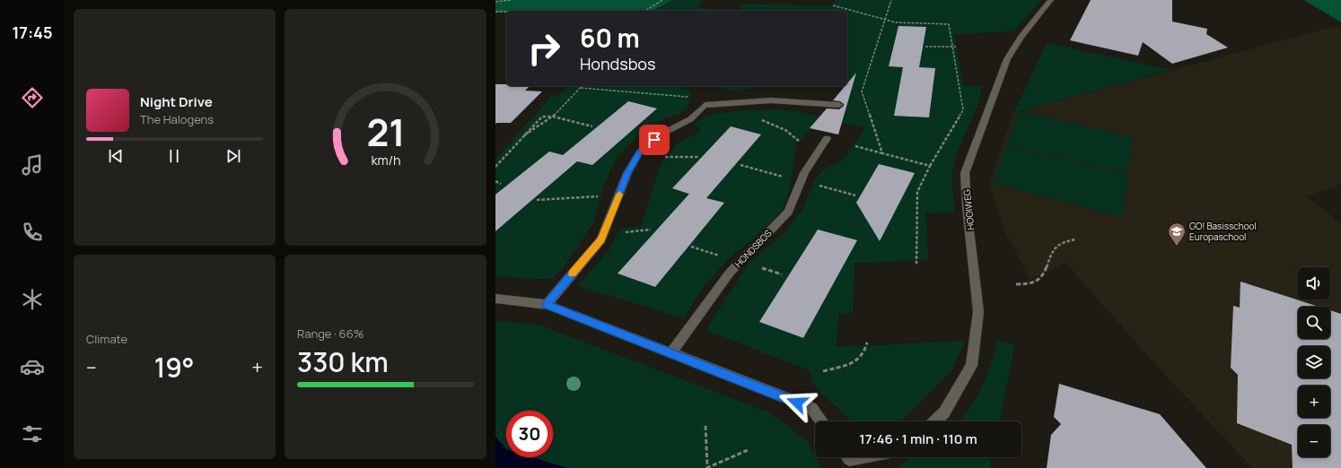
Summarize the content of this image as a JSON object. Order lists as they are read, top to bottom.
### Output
{
  "streets": {
    "street": ["HOOIWEG", "HONDSBOS"]
  },
  "places": {
    "school or university": ["GO! Basisschool Europaschool"]
  },
  "page": {
    "tabs": "17:45",
    "turn": ["60 m", "Hondsbos"],
    "song": ["Night Drive", "The Halogens"],
    "tile": [
      "Climate",
      ["Range · 66%", "330 km"]
    ],
    "map_buttons": ["+", "−"],
    "heat": ["−", "19°", "+"],
    "limit": "30",
    "trip": "17:46 · 1 min · 110 m",
    "gauge": ["21", "km/h"]
  }
}
